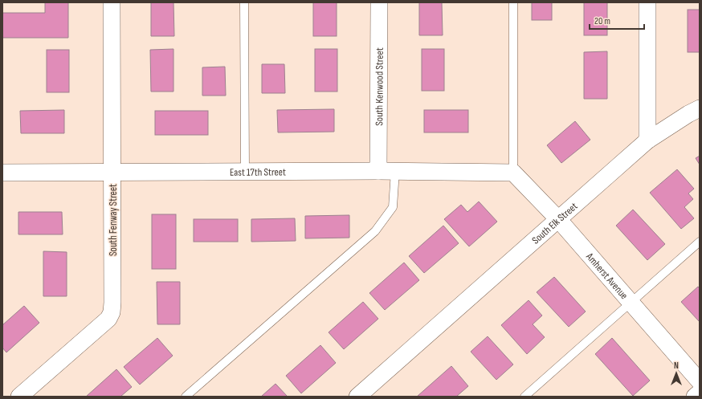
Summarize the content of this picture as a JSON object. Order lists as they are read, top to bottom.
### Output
{
  "streets": {
    "street": [
      "South Kenwood Street",
      "East 17th Street",
      "South Fenway Street",
      "South Elk Street",
      "Amherst Avenue"
    ]
  },
  "crossings": [
    ["South Kenwood Street", "East 17th Street"],
    ["East 17th Street", "South Fenway Street"],
    ["East 17th Street", "Amherst Avenue"],
    ["South Elk Street", "Amherst Avenue"]
  ],
  "scale_bar": "20 m",
  "north": "top"
}
